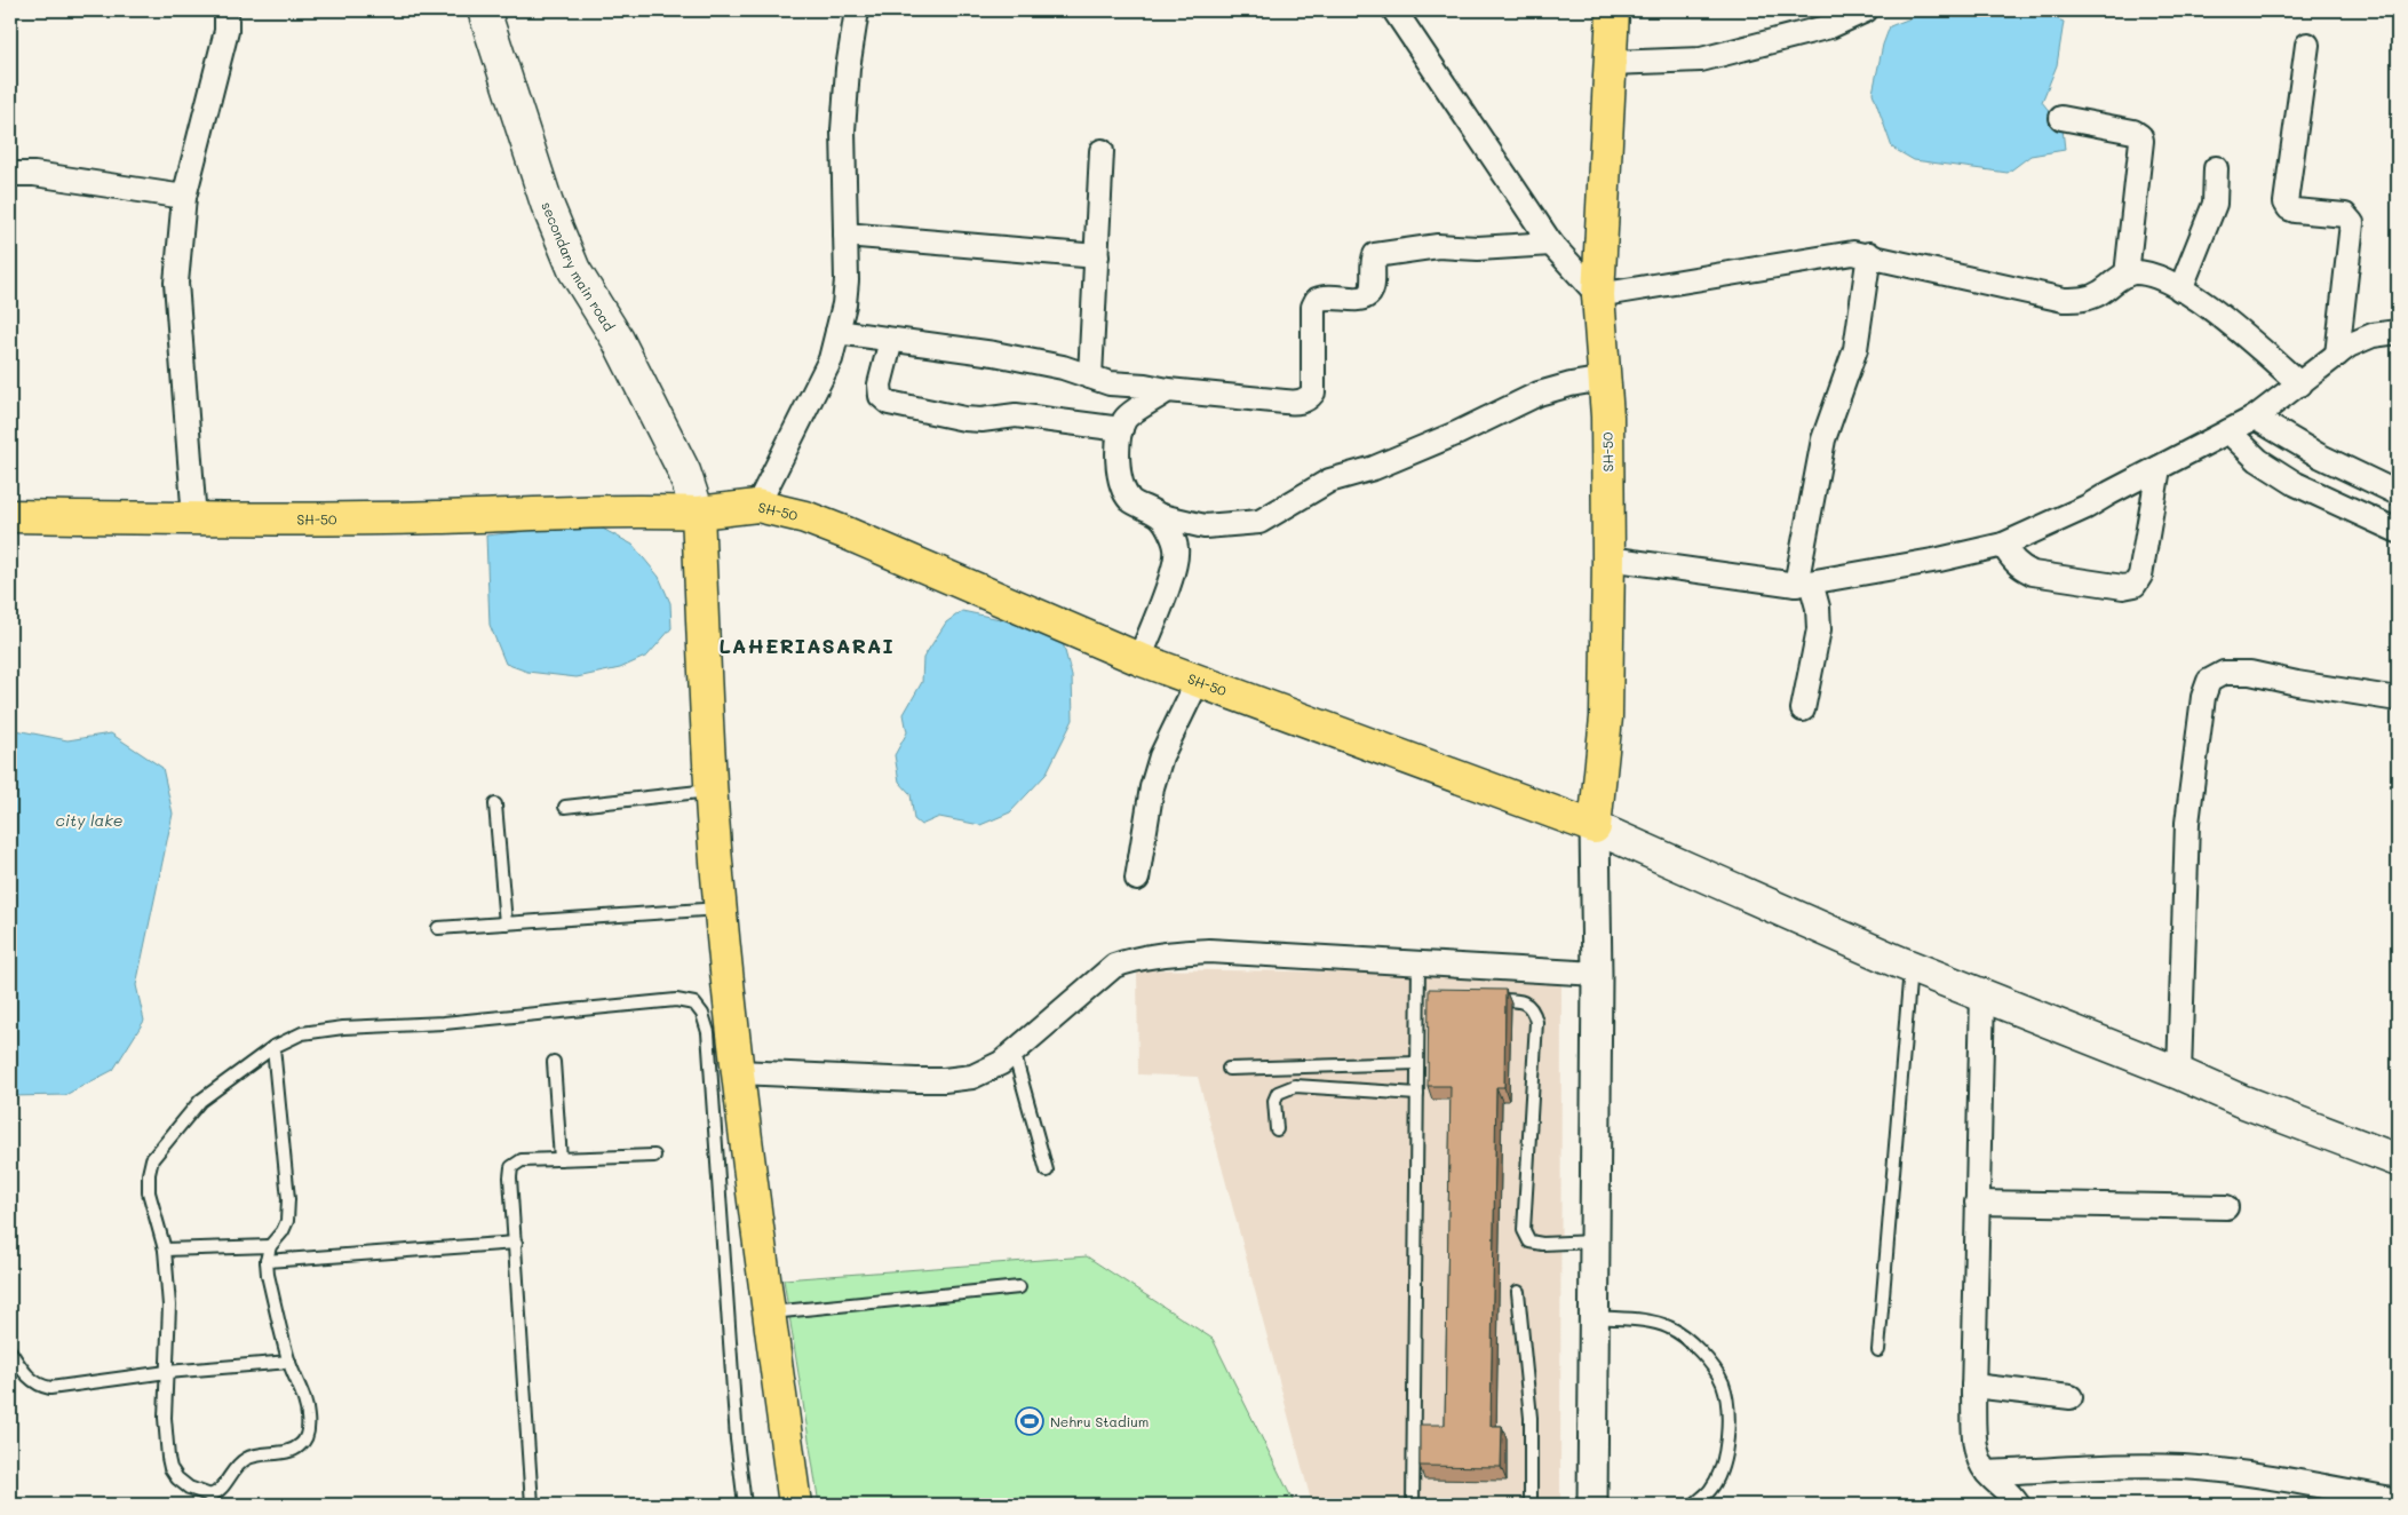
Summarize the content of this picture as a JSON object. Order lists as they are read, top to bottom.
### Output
{
  "streets": {
    "main road": ["secondary main road", "SH-50"]
  },
  "crossings": [
    ["secondary main road", "SH-50"]
  ],
  "districts": ["LAHERIASARAI"],
  "water": ["city lake"],
  "places": {
    "sports": ["Nehru Stadium"]
  }
}
